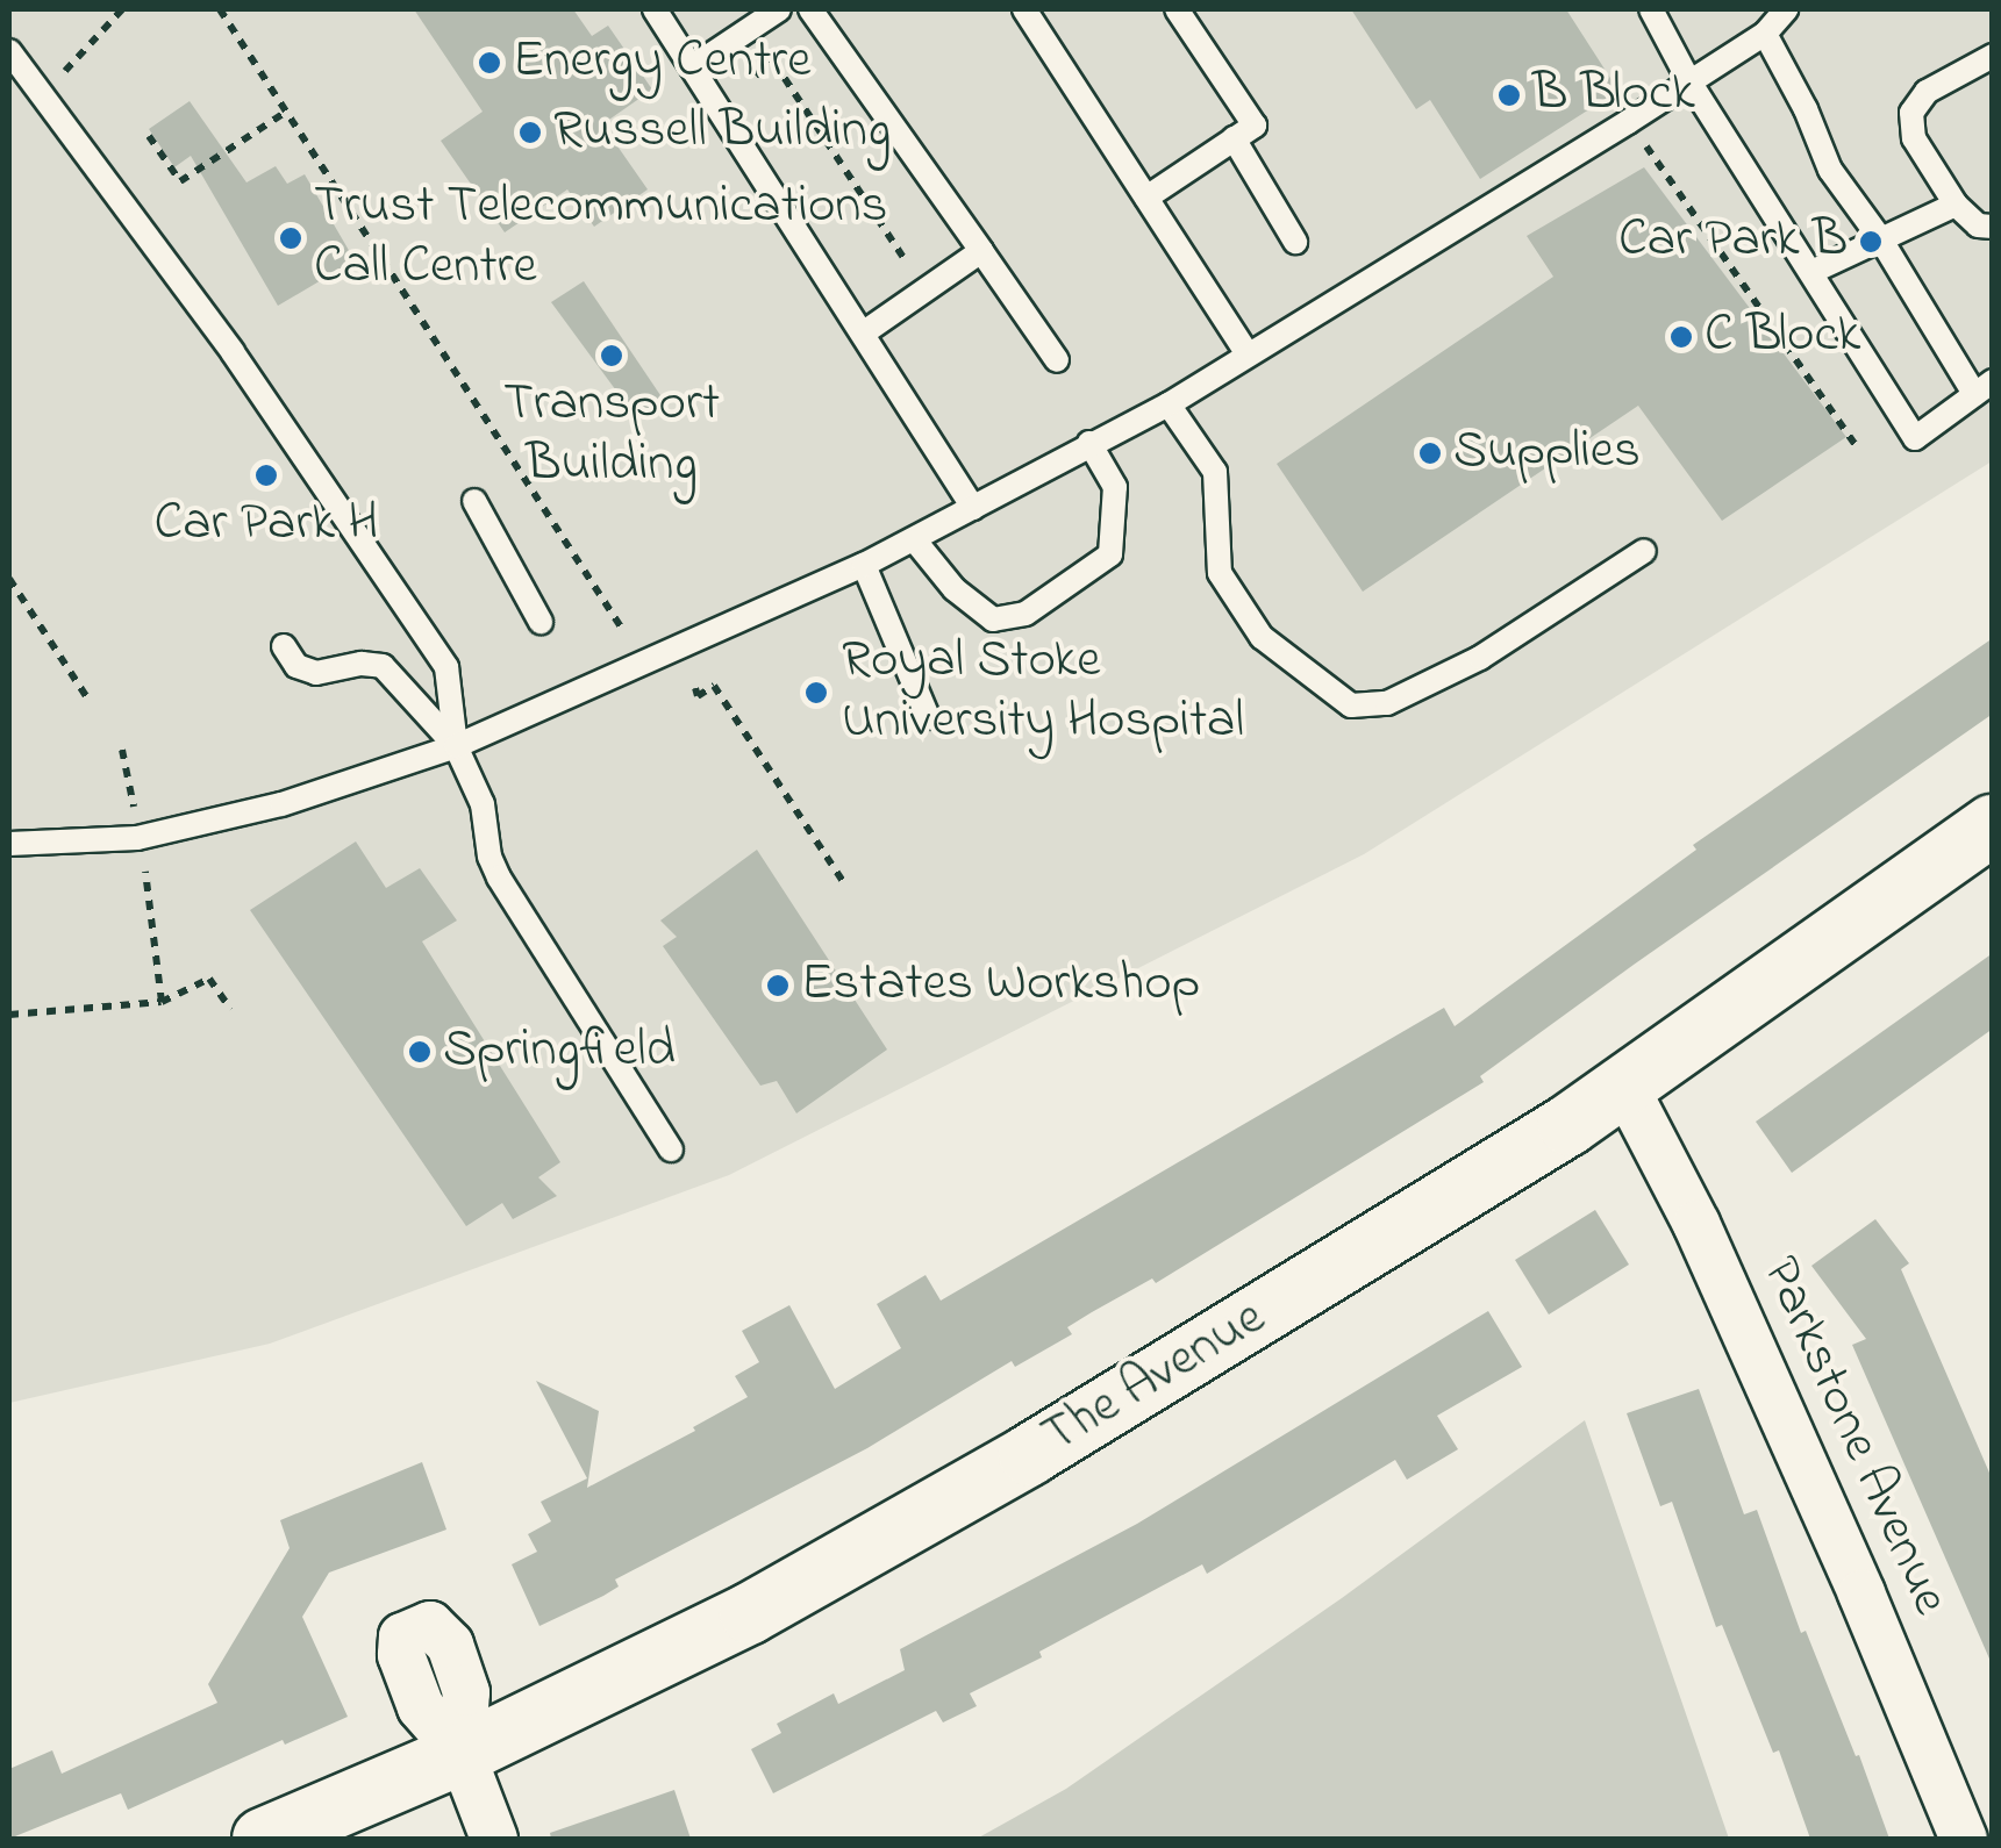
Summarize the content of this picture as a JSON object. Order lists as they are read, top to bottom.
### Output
{
  "streets": {
    "street": ["The Avenue", "Parkstone Avenue"]
  },
  "crossings": [
    ["The Avenue", "Parkstone Avenue"]
  ],
  "places": [
    "Energy Centre",
    "B Block",
    "Russell Building",
    "Trust Telecommunications Call Centre",
    "Car Park B",
    "C Block",
    "Transport Building",
    "Supplies",
    "Car Park H",
    "Royal Stoke University Hospital",
    "Estates Workshop",
    "Springfield"
  ]
}
